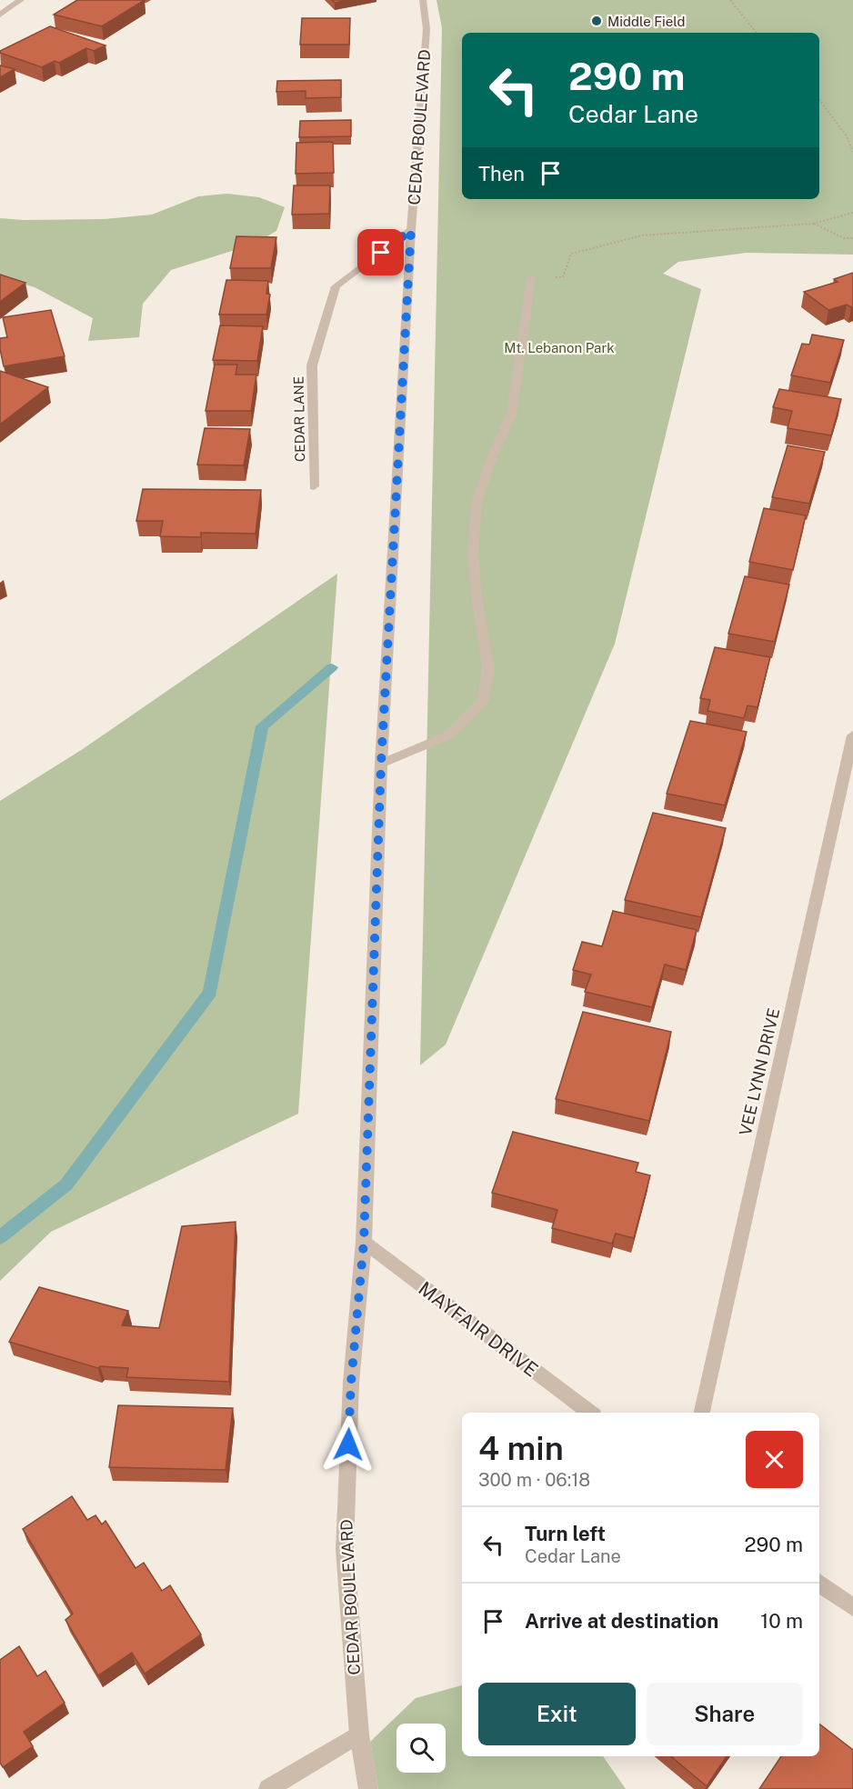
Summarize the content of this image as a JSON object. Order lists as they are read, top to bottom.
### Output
{
  "streets": {
    "street": [
      "CEDAR BOULEVARD",
      "CEDAR LANE",
      "VEE LYNN DRIVE",
      "MAYFAIR DRIVE"
    ]
  },
  "crossings": [
    ["CEDAR BOULEVARD", "CEDAR LANE"],
    ["CEDAR BOULEVARD", "MAYFAIR DRIVE"]
  ],
  "parks": ["Mt. Lebanon Park"],
  "places": ["Middle Field"],
  "page": {
    "turn": ["290 m", "Cedar Lane"],
    "then": "Then",
    "heading": ["4 min", "300 m · 06:18"],
    "list": [
      {
        "name": "Turn left",
        "note": "Cedar Lane",
        "value": "290 m"
      },
      {
        "name": "Arrive at destination",
        "value": "10 m"
      }
    ],
    "buttons": ["Exit", "Share"]
  }
}
